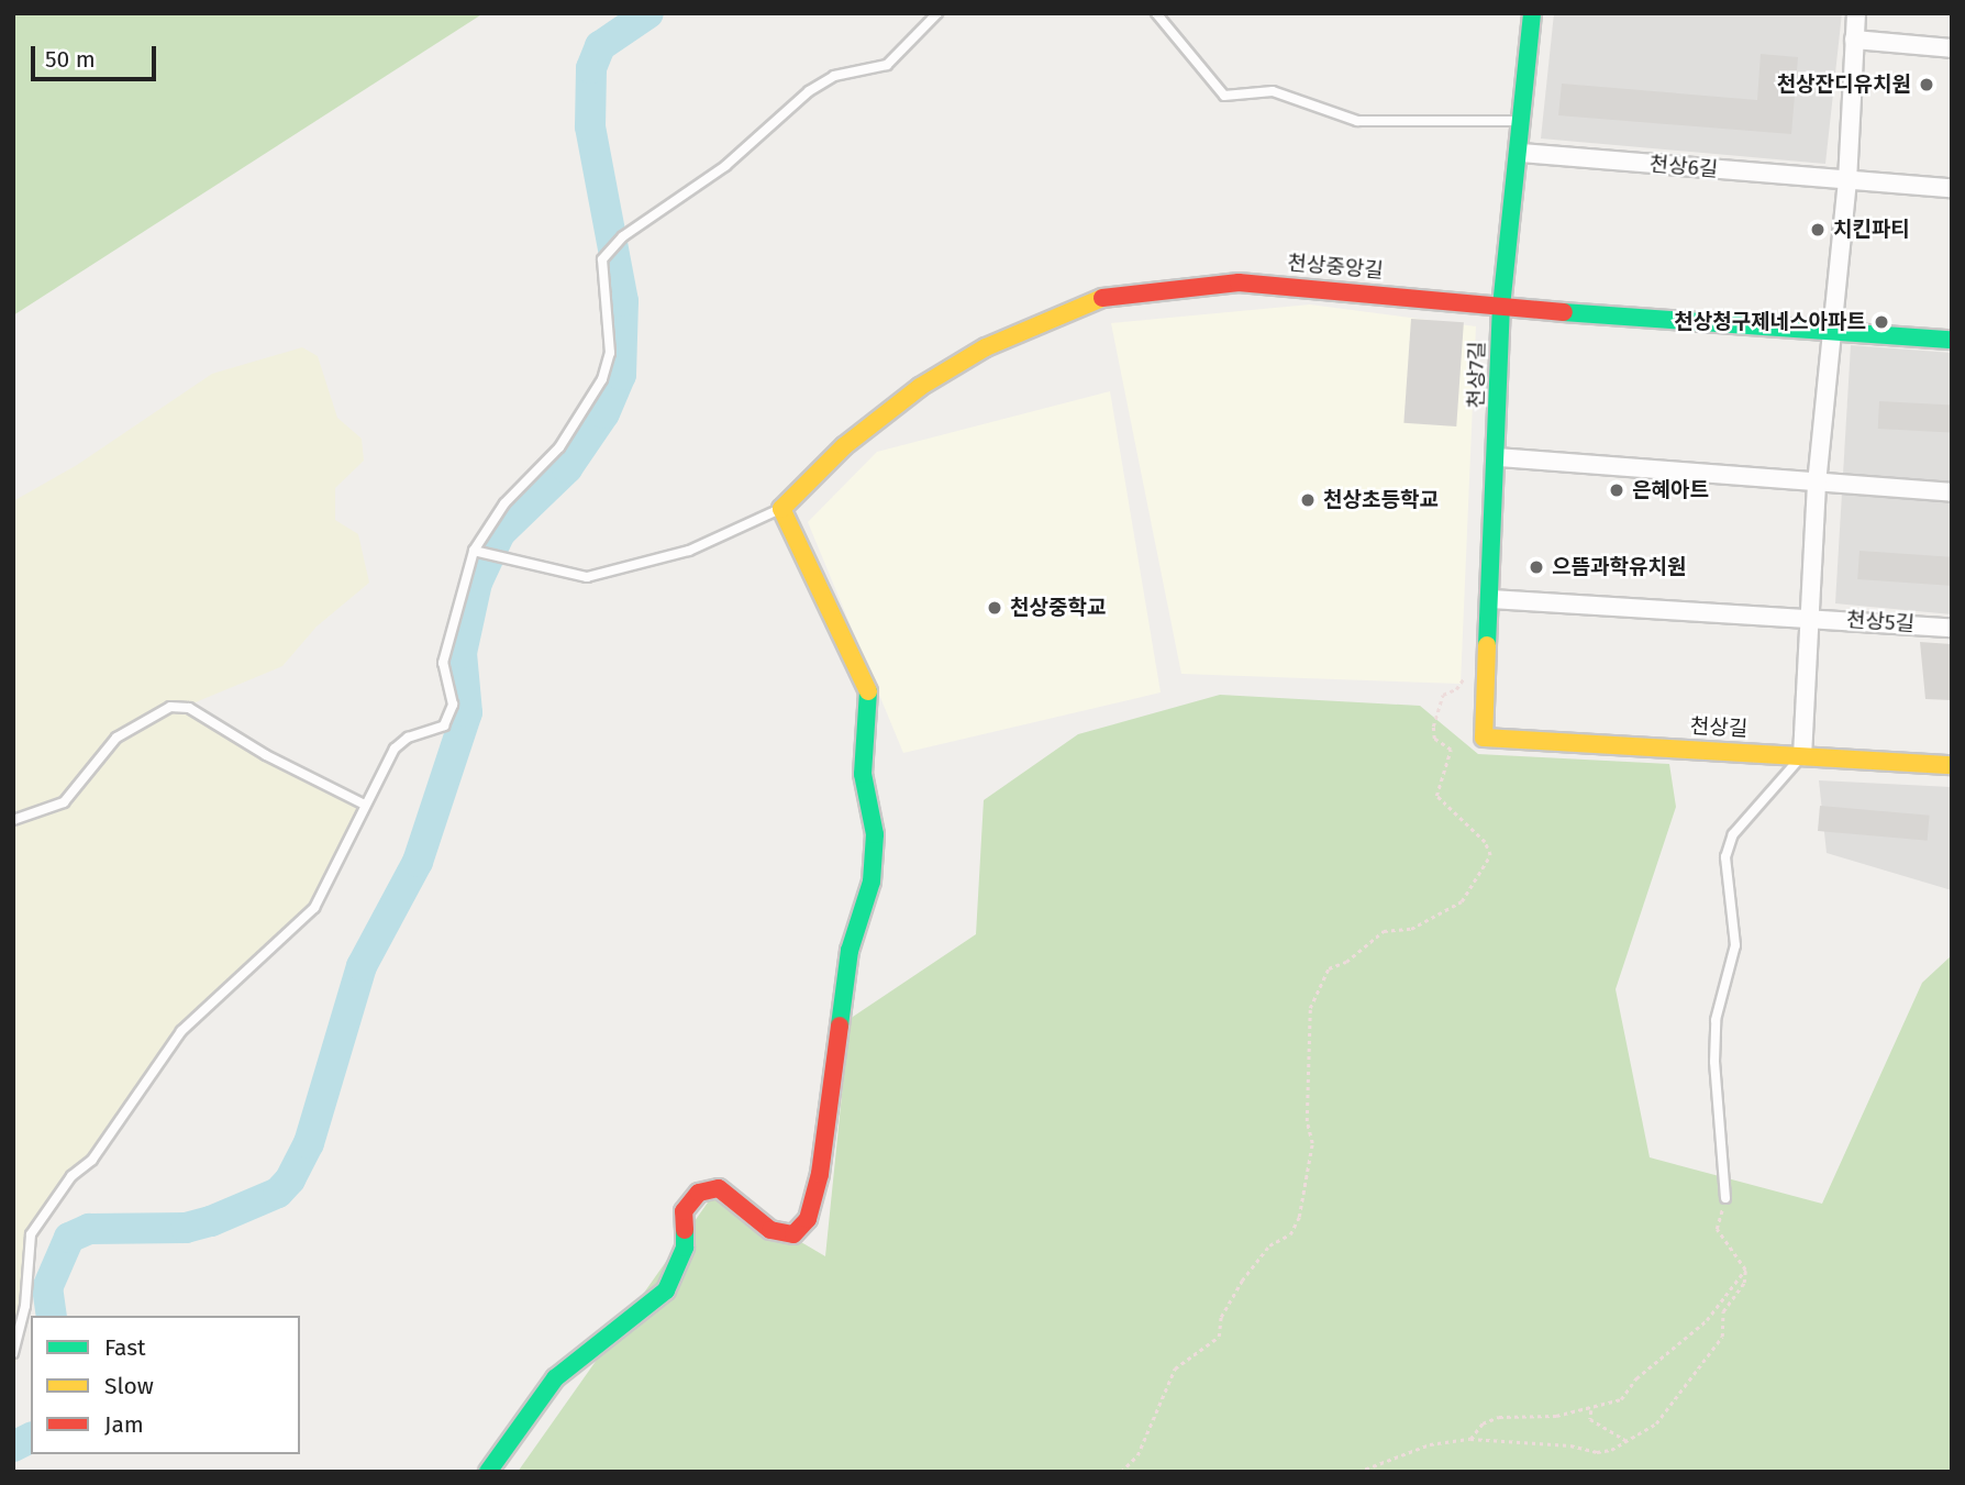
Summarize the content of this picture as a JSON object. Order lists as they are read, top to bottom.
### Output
{
  "streets": {
    "street": [
      "천상6길",
      "천상중앙길",
      "천상7길",
      "천상5길",
      "천상길"
    ]
  },
  "crossings": [
    ["천상6길", "천상7길"],
    ["천상중앙길", "천상7길"],
    ["천상7길", "천상길"]
  ],
  "places": [
    "천상잔디유치원",
    "치킨파티",
    "천상청구제네스아파트",
    "은혜아트",
    "천상초등학교",
    "으뜸과학유치원",
    "천상중학교"
  ],
  "legend": ["Fast", "Slow", "Jam"],
  "scale_bar": "50 m"
}
